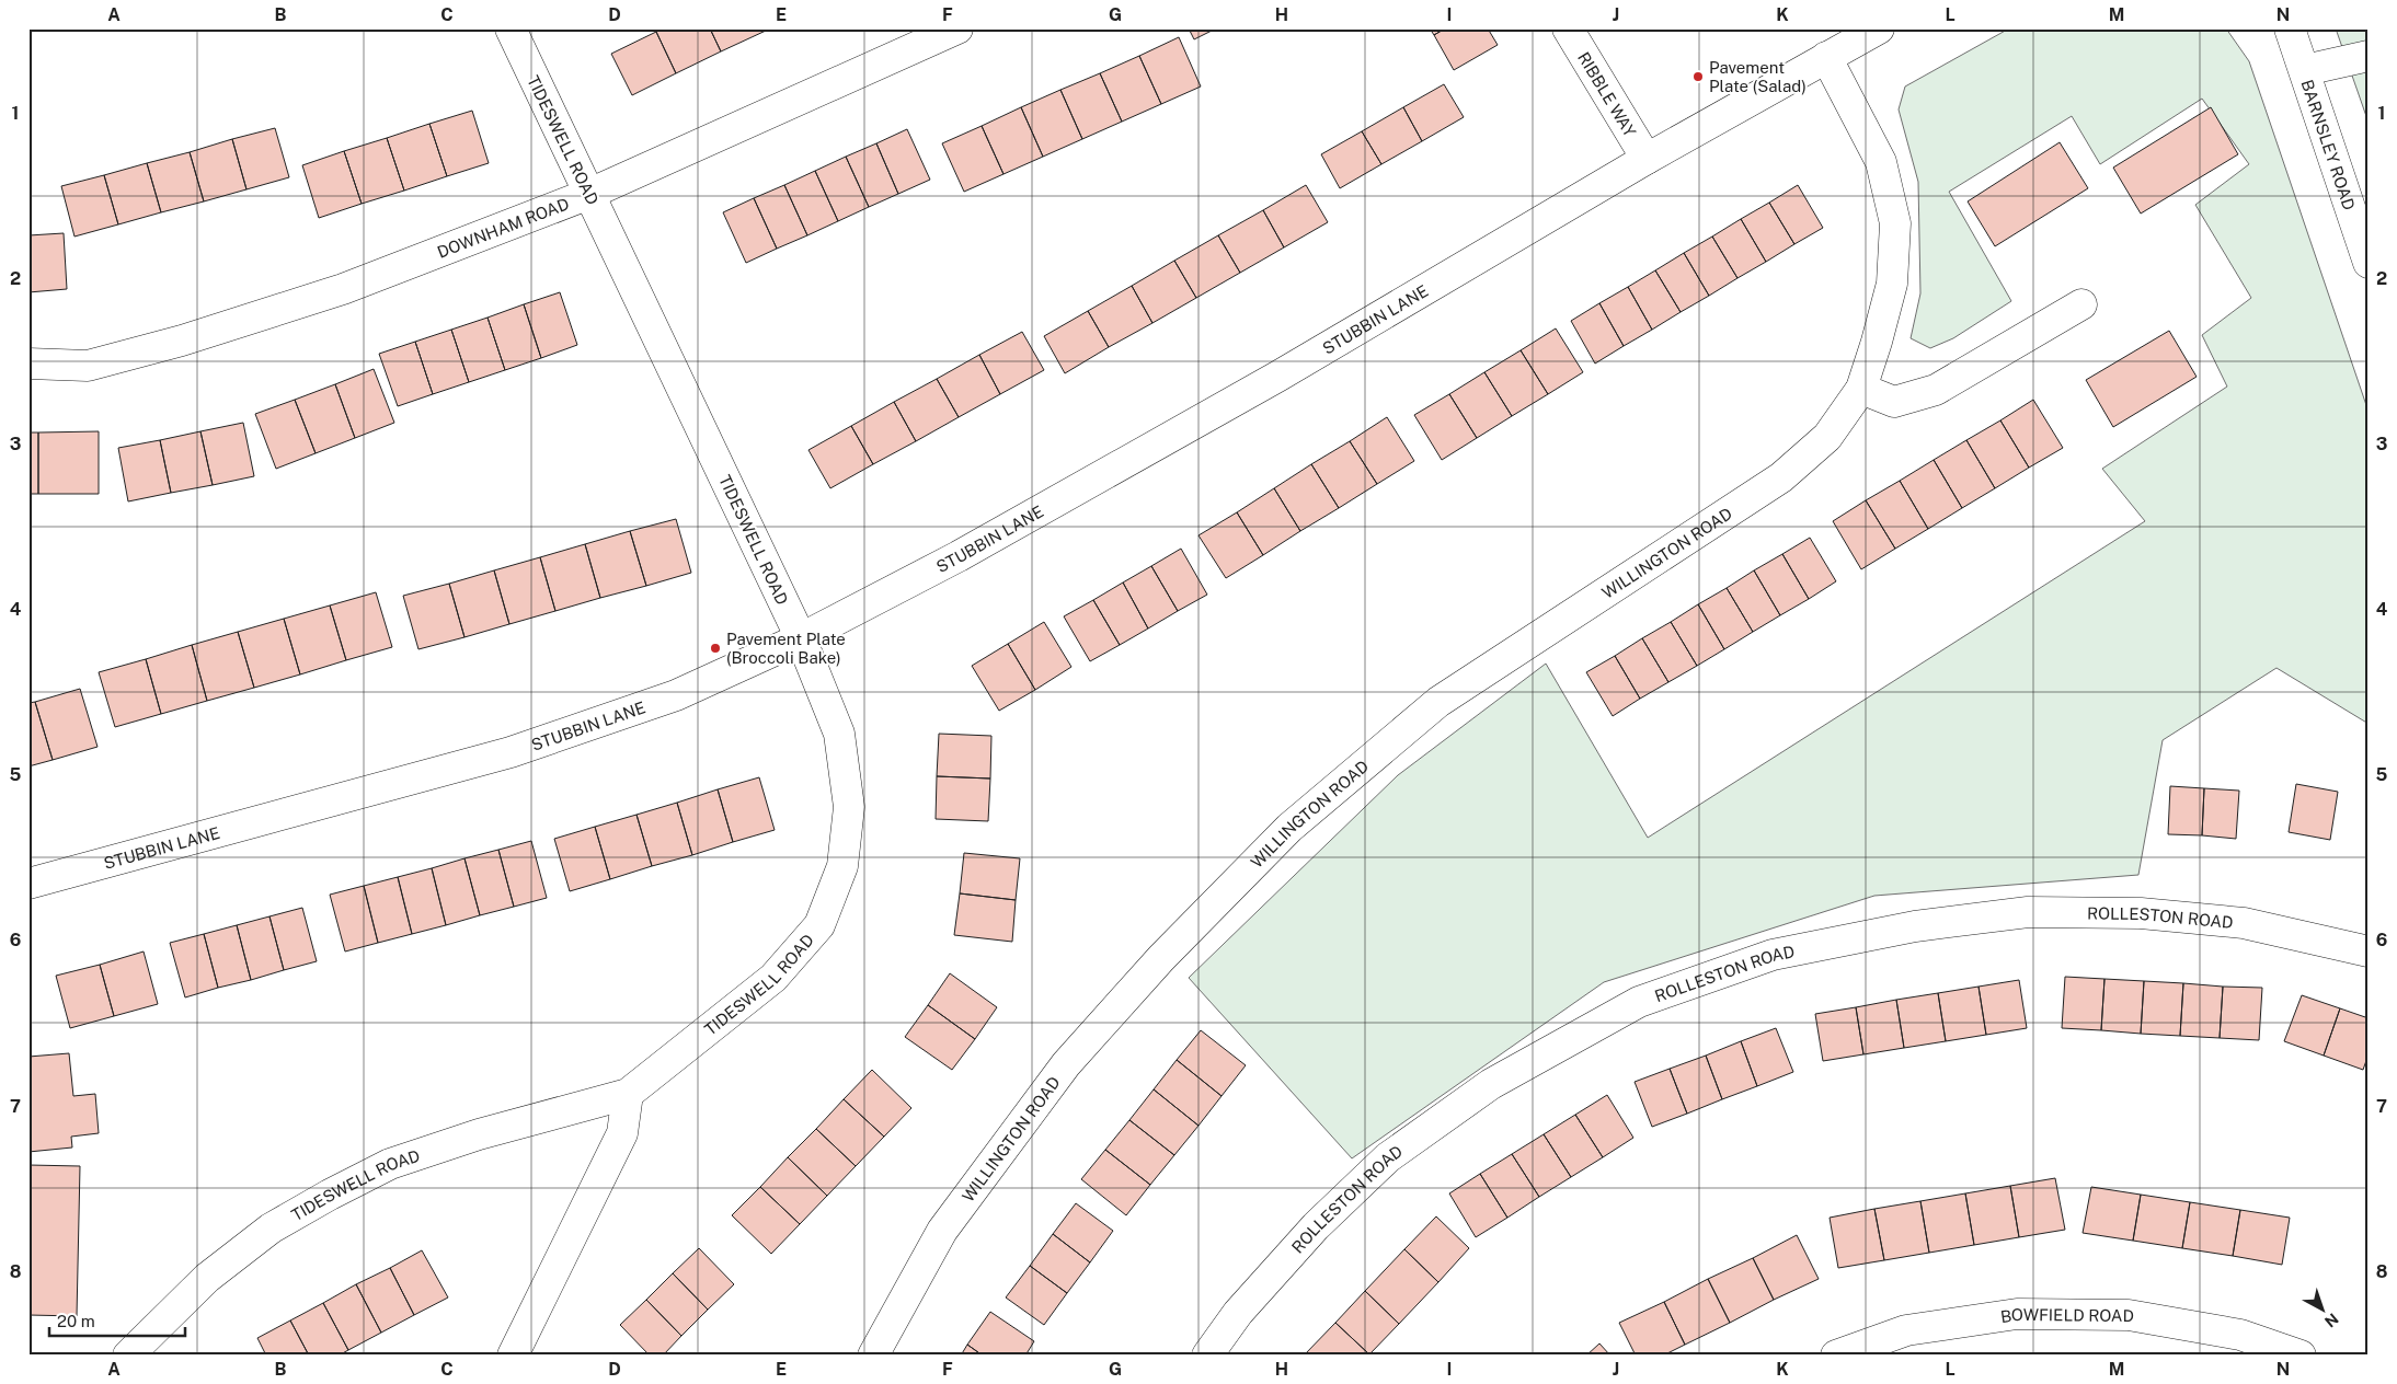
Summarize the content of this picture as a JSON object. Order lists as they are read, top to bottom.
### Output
{
  "streets": {
    "street": [
      "RIBBLE WAY",
      "TIDESWELL ROAD",
      "BARNSLEY ROAD",
      "DOWNHAM ROAD",
      "STUBBIN LANE",
      "WILLINGTON ROAD",
      "ROLLESTON ROAD",
      "BOWFIELD ROAD"
    ]
  },
  "crossings": [
    ["RIBBLE WAY", "STUBBIN LANE"],
    ["TIDESWELL ROAD", "DOWNHAM ROAD"],
    ["TIDESWELL ROAD", "STUBBIN LANE"],
    ["STUBBIN LANE", "WILLINGTON ROAD"]
  ],
  "places": ["Pavement Plate (Salad)", "Pavement Plate (Broccoli Bake)"],
  "scale_bar": "20 m",
  "north": "bottom right",
  "grid": {
    "columns": [
      "A",
      "B",
      "C",
      "D",
      "E",
      "F",
      "G",
      "H",
      "I",
      "J",
      "K",
      "L",
      "M",
      "N"
    ],
    "rows": [
      "1",
      "2",
      "3",
      "4",
      "5",
      "6",
      "7",
      "8"
    ]
  }
}
